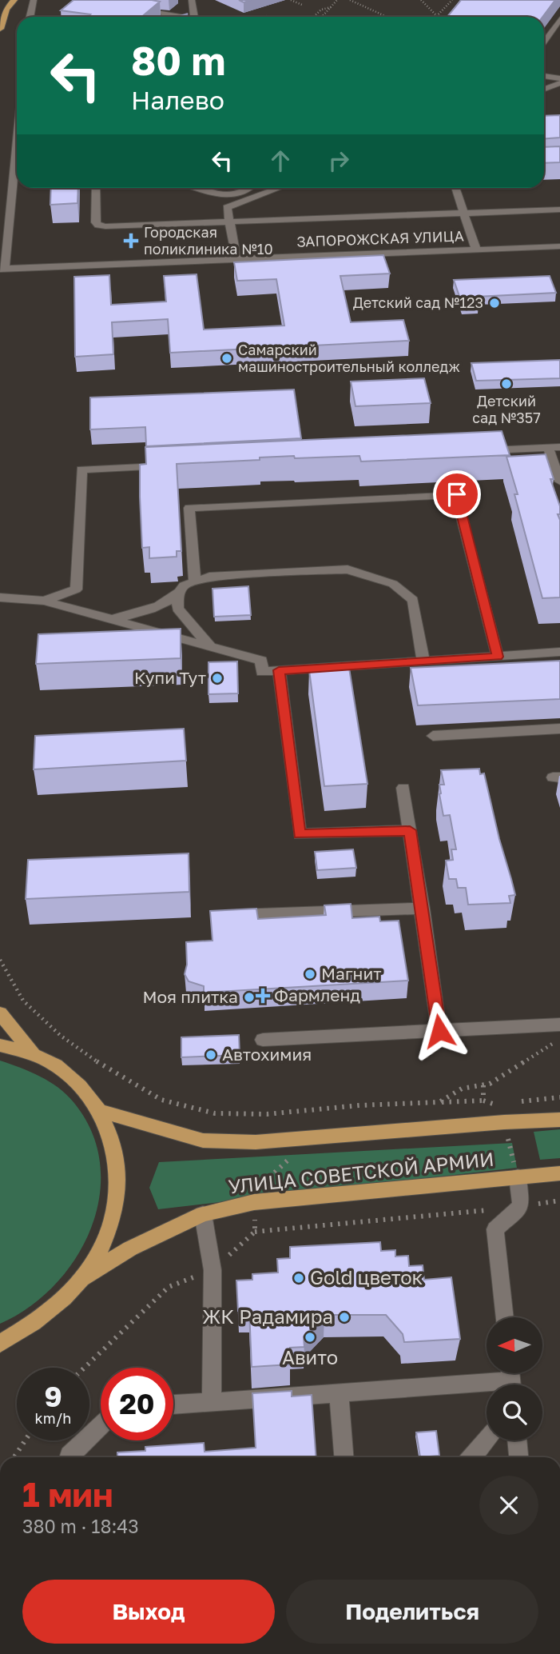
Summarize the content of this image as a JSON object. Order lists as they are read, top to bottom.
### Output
{
  "streets": {
    "main road": ["УЛИЦА СОВЕТСКОЙ АРМИИ"],
    "street": ["ЗАПОРОЖСКАЯ УЛИЦА"]
  },
  "places": {
    "health": ["Городская поликлиника №10", "Фармленд"],
    "other": [
      "Детский сад №123",
      "Самарский машиностроительный колледж",
      "Детский сад №357",
      "Купи Тут",
      "Магнит",
      "Моя плитка",
      "Автохимия",
      "Gold цветок",
      "ЖК Радамира",
      "Авито"
    ]
  },
  "north": "left",
  "page": {
    "turn": ["80 m", "Налево"],
    "speed": "9 km/h",
    "limit": "20",
    "heading": ["1 мин", "380 m · 18:43"],
    "buttons": ["Выход", "Поделиться"]
  }
}
